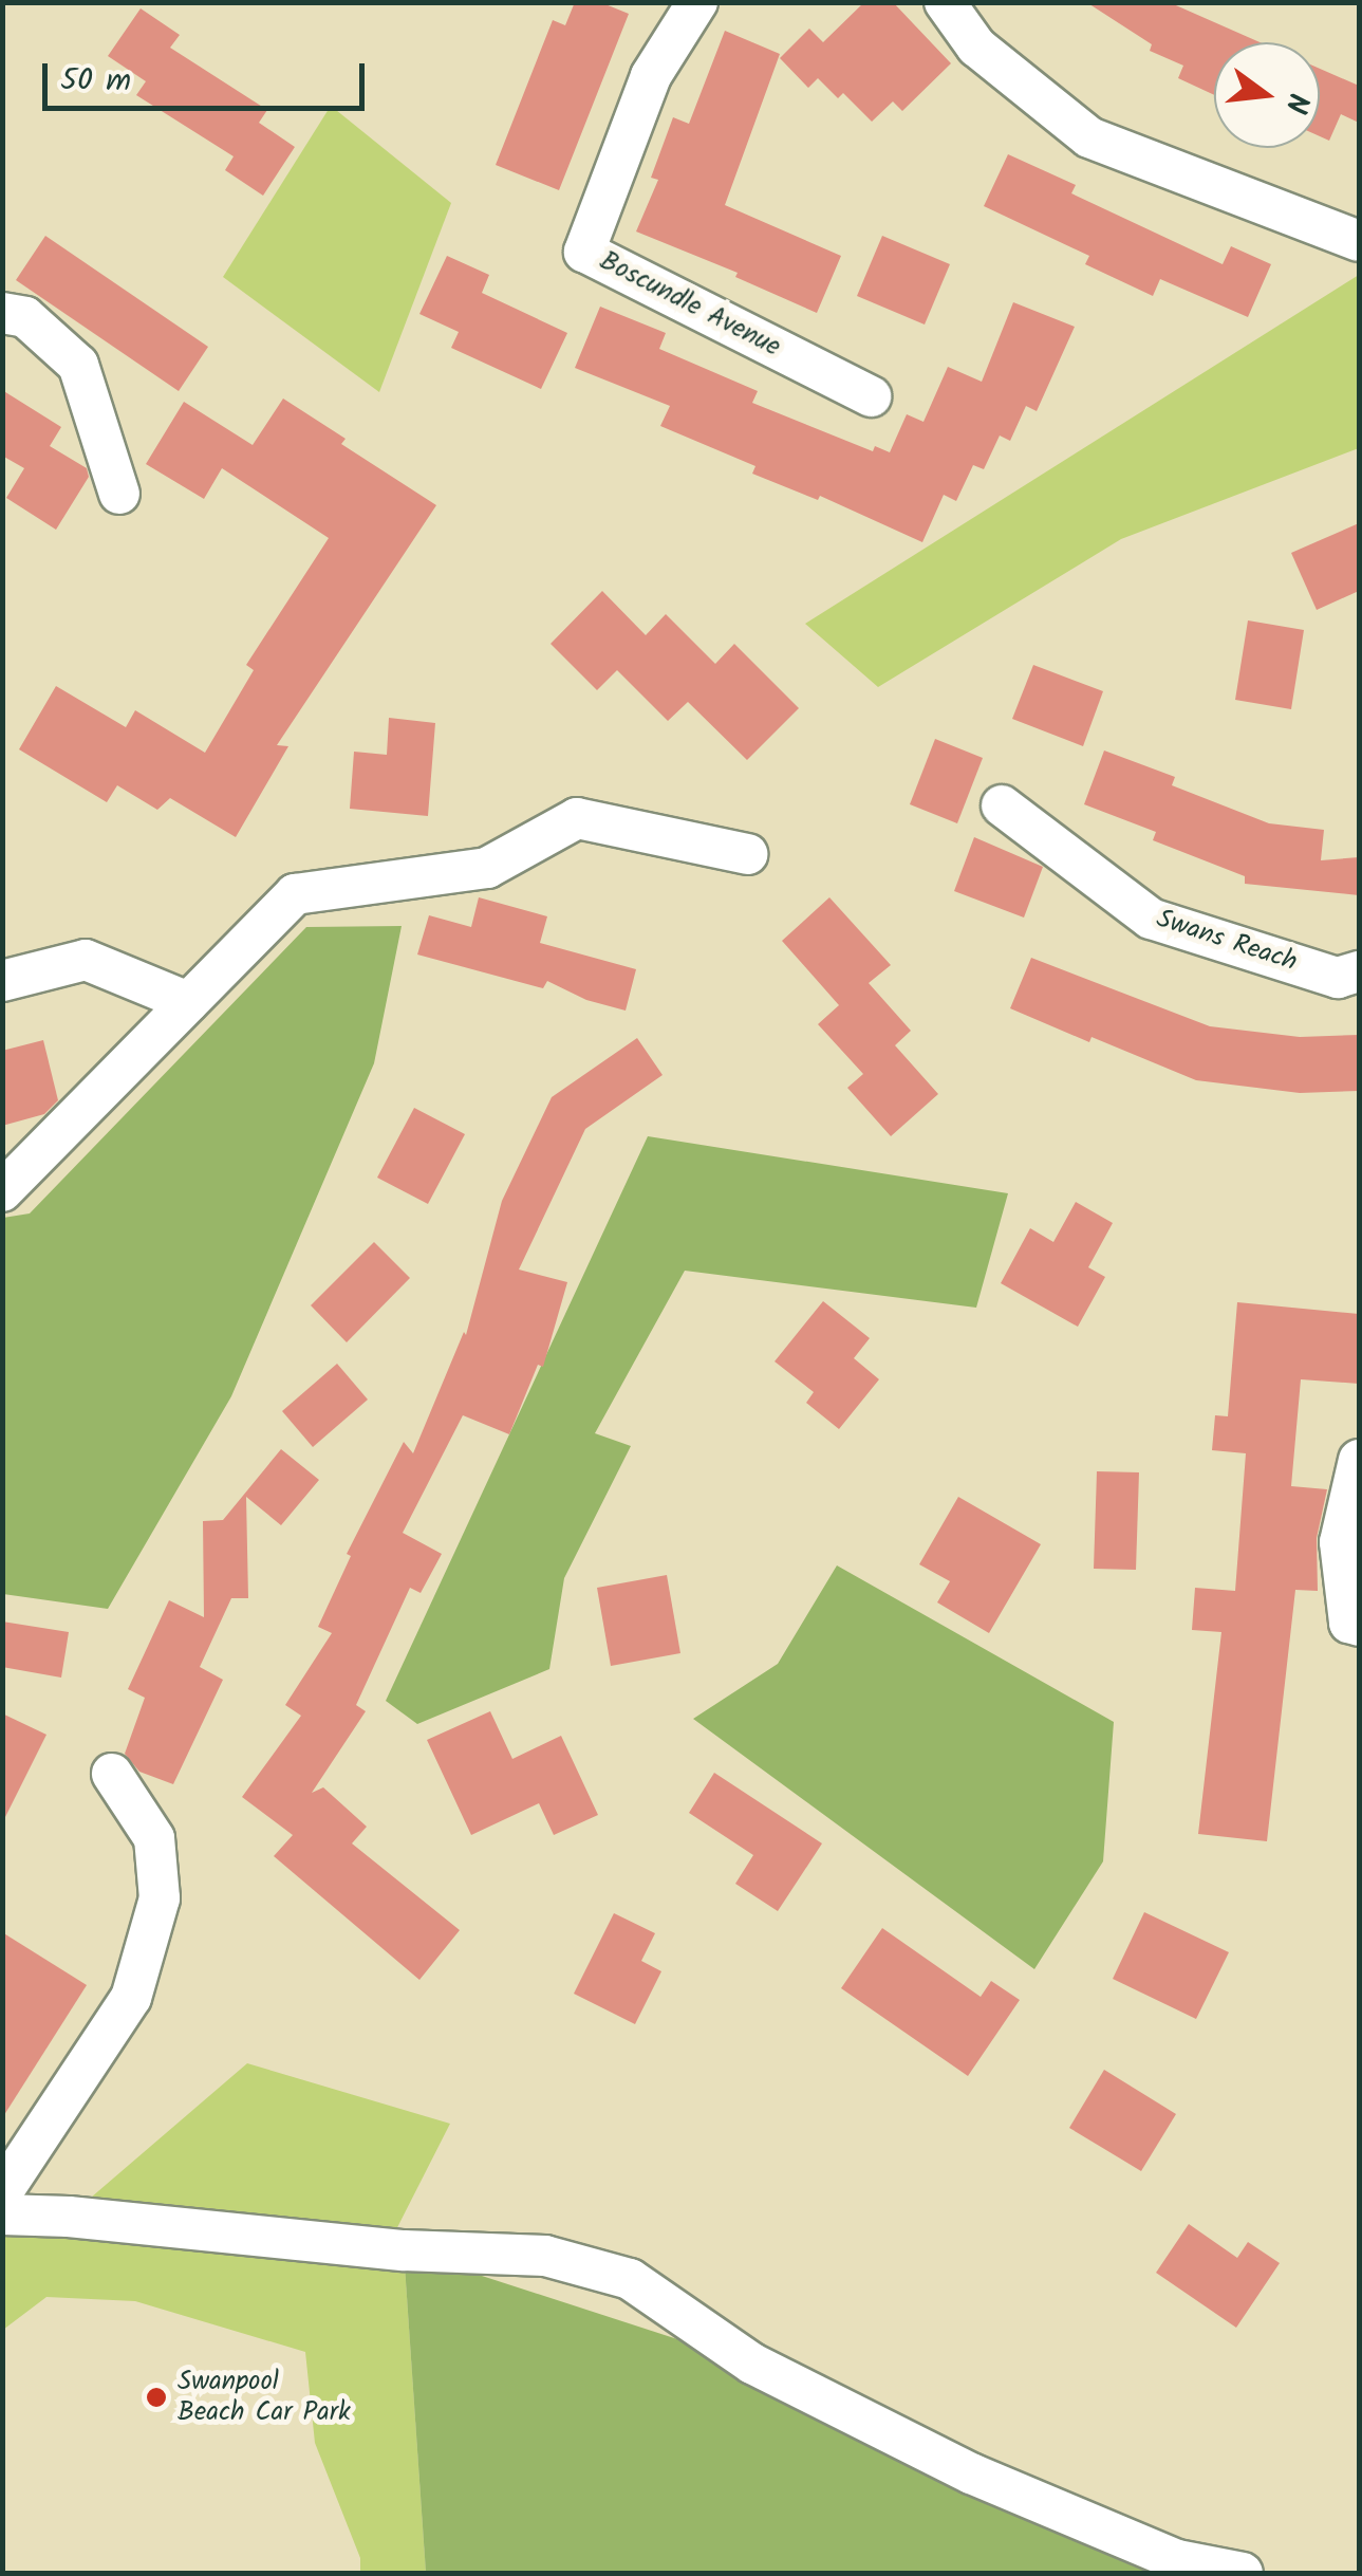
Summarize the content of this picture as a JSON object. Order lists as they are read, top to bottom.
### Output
{
  "streets": {
    "street": ["Boscundle Avenue", "Swans Reach"]
  },
  "places": ["Swanpool Beach Car Park"],
  "scale_bar": "50 m",
  "north": "right"
}
